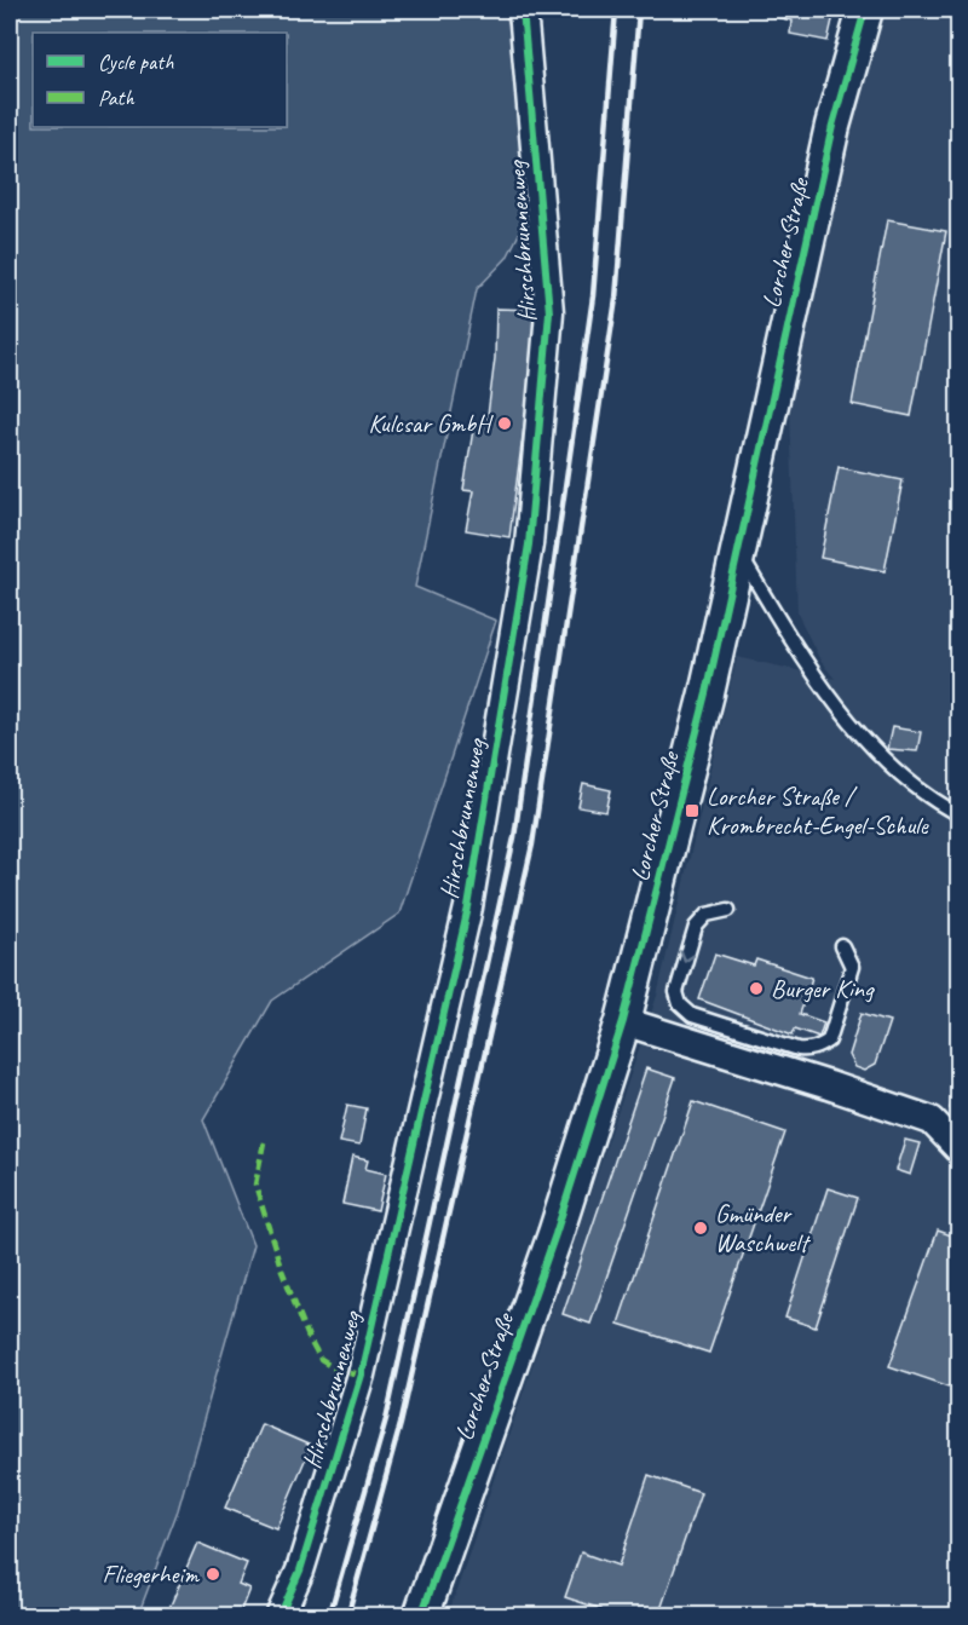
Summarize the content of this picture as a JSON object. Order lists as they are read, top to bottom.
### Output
{
  "streets": {
    "street": ["Hirschbrunnenweg", "Lorcher Straße"]
  },
  "places": {
    "other": [
      "Kulcsar GmbH",
      "Burger King",
      "Gmünder Waschwelt",
      "Fliegerheim"
    ],
    "transit": ["Lorcher Straße / Krombrecht-Engel-Schule"]
  },
  "legend": ["Cycle path", "Path"]
}
